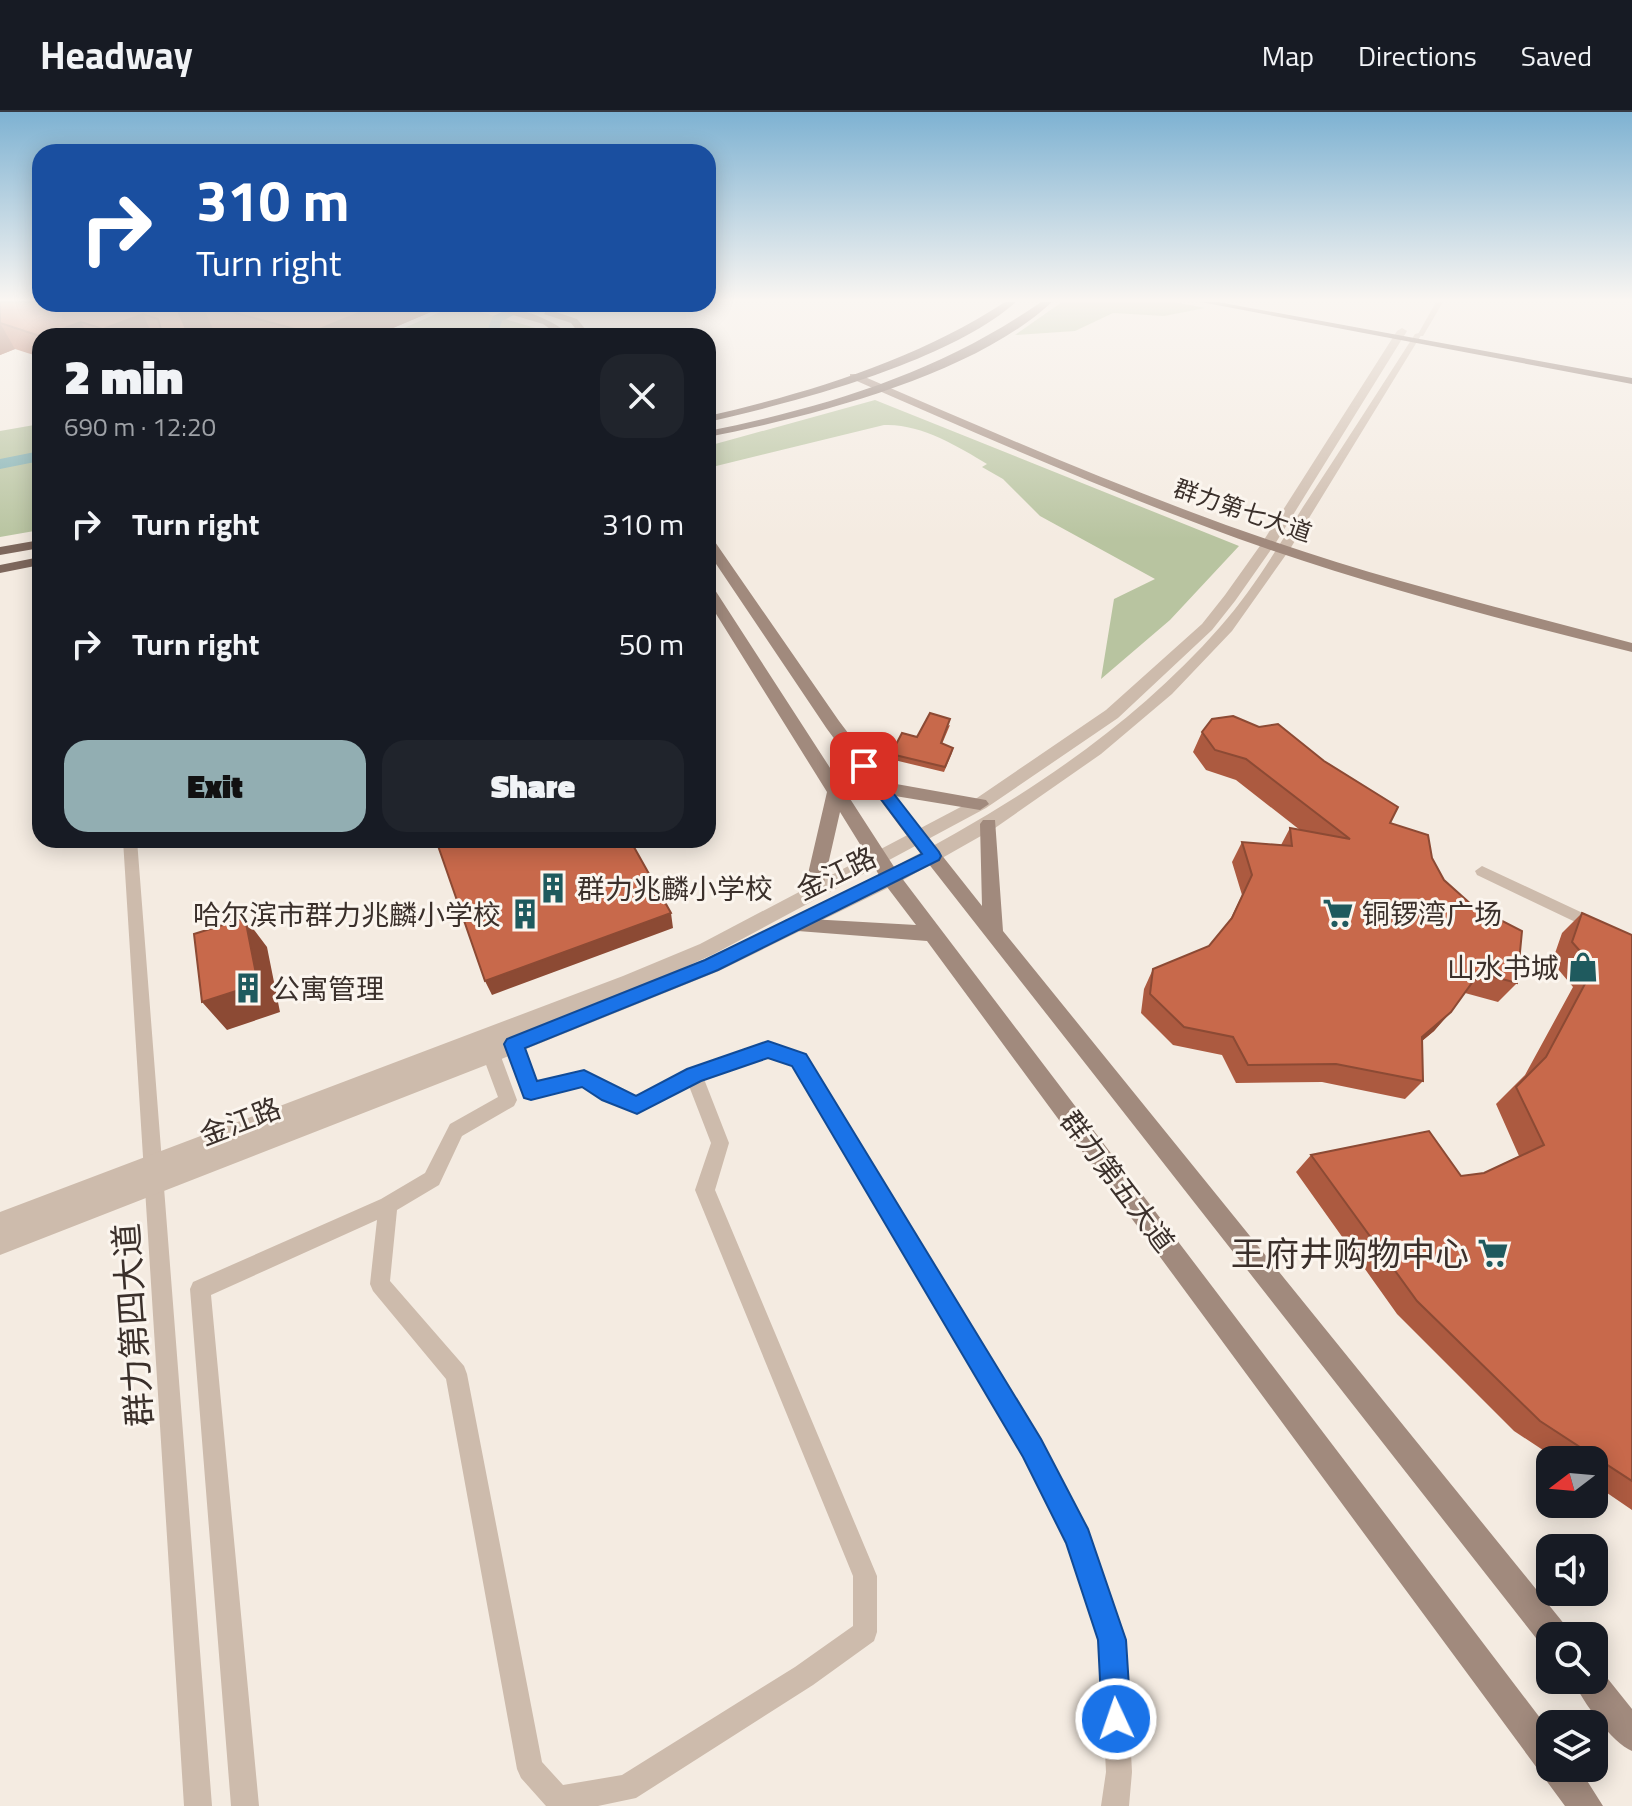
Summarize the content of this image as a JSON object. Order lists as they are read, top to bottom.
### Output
{
  "streets": {
    "main road": ["群力第七大道", "群力第五大道"],
    "street": ["金江路", "群力第四大道"]
  },
  "crossings": [
    ["群力第七大道", "金江路"],
    ["金江路", "群力第五大道"],
    ["金江路", "群力第四大道"]
  ],
  "places": {
    "building": ["群力兆麟小学校", "哈尔滨市群力兆麟小学校", "公寓管理"],
    "supermarket": ["铜锣湾广场", "王府井购物中心"],
    "shop": ["山水书城"]
  },
  "north": "left",
  "page": {
    "header": "Headway",
    "nav": ["Map", "Directions", "Saved"],
    "turn": ["310 m", "Turn right"],
    "heading": ["2 min", "690 m · 12:20"],
    "list": [
      {
        "name": "Turn right",
        "value": "310 m"
      },
      {
        "name": "Turn right",
        "value": "50 m"
      }
    ],
    "buttons": ["Exit", "Share"]
  }
}
